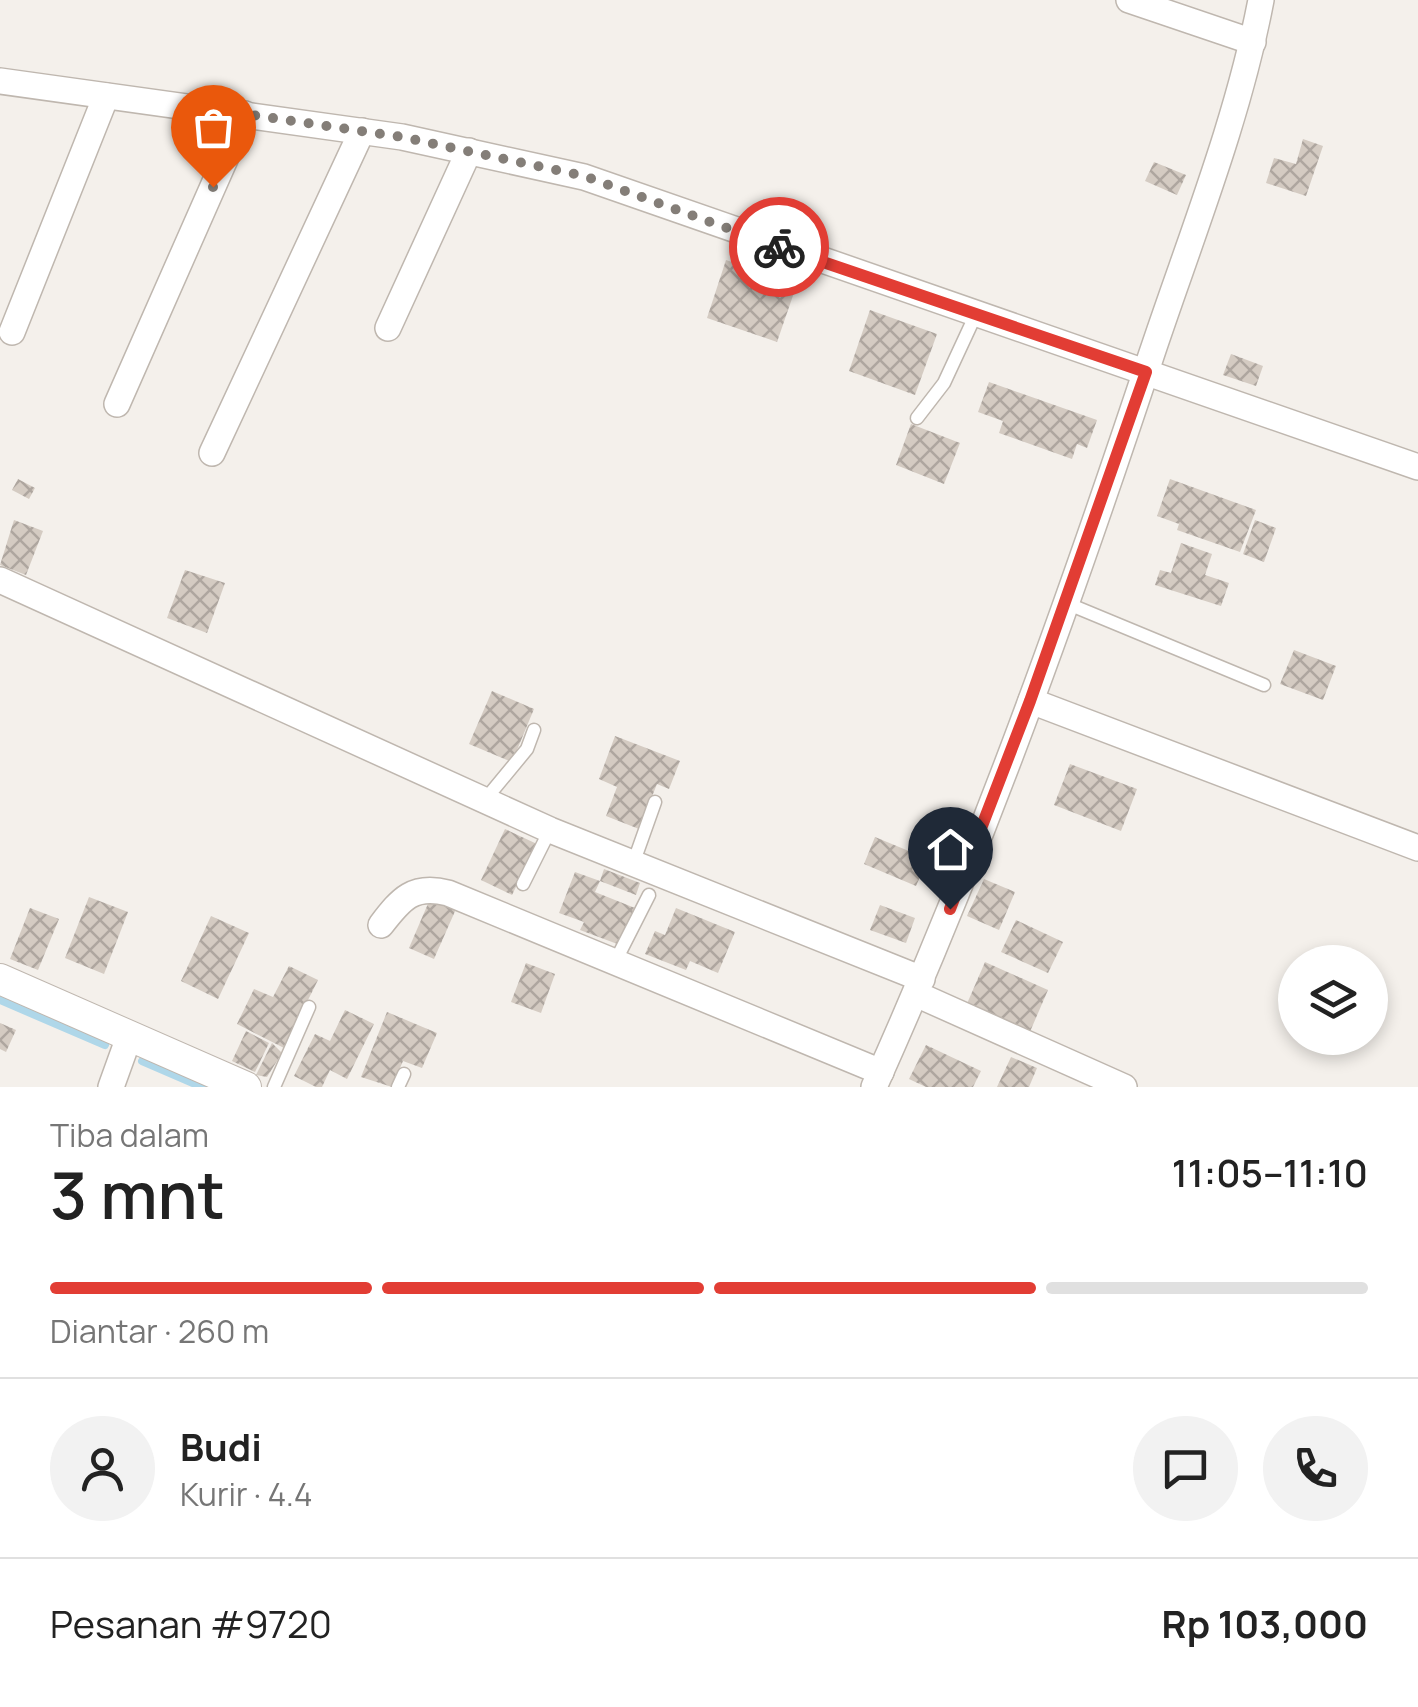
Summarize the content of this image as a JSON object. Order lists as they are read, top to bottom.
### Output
{
  "page": {
    "heading": ["3 mnt", "Tiba dalam", "11:05–11:10"],
    "panel": [
      "Budi",
      "Kurir · 4.4",
      "Pesanan #9720",
      "Rp 103,000"
    ],
    "bar": "Diantar · 260 m"
  }
}
